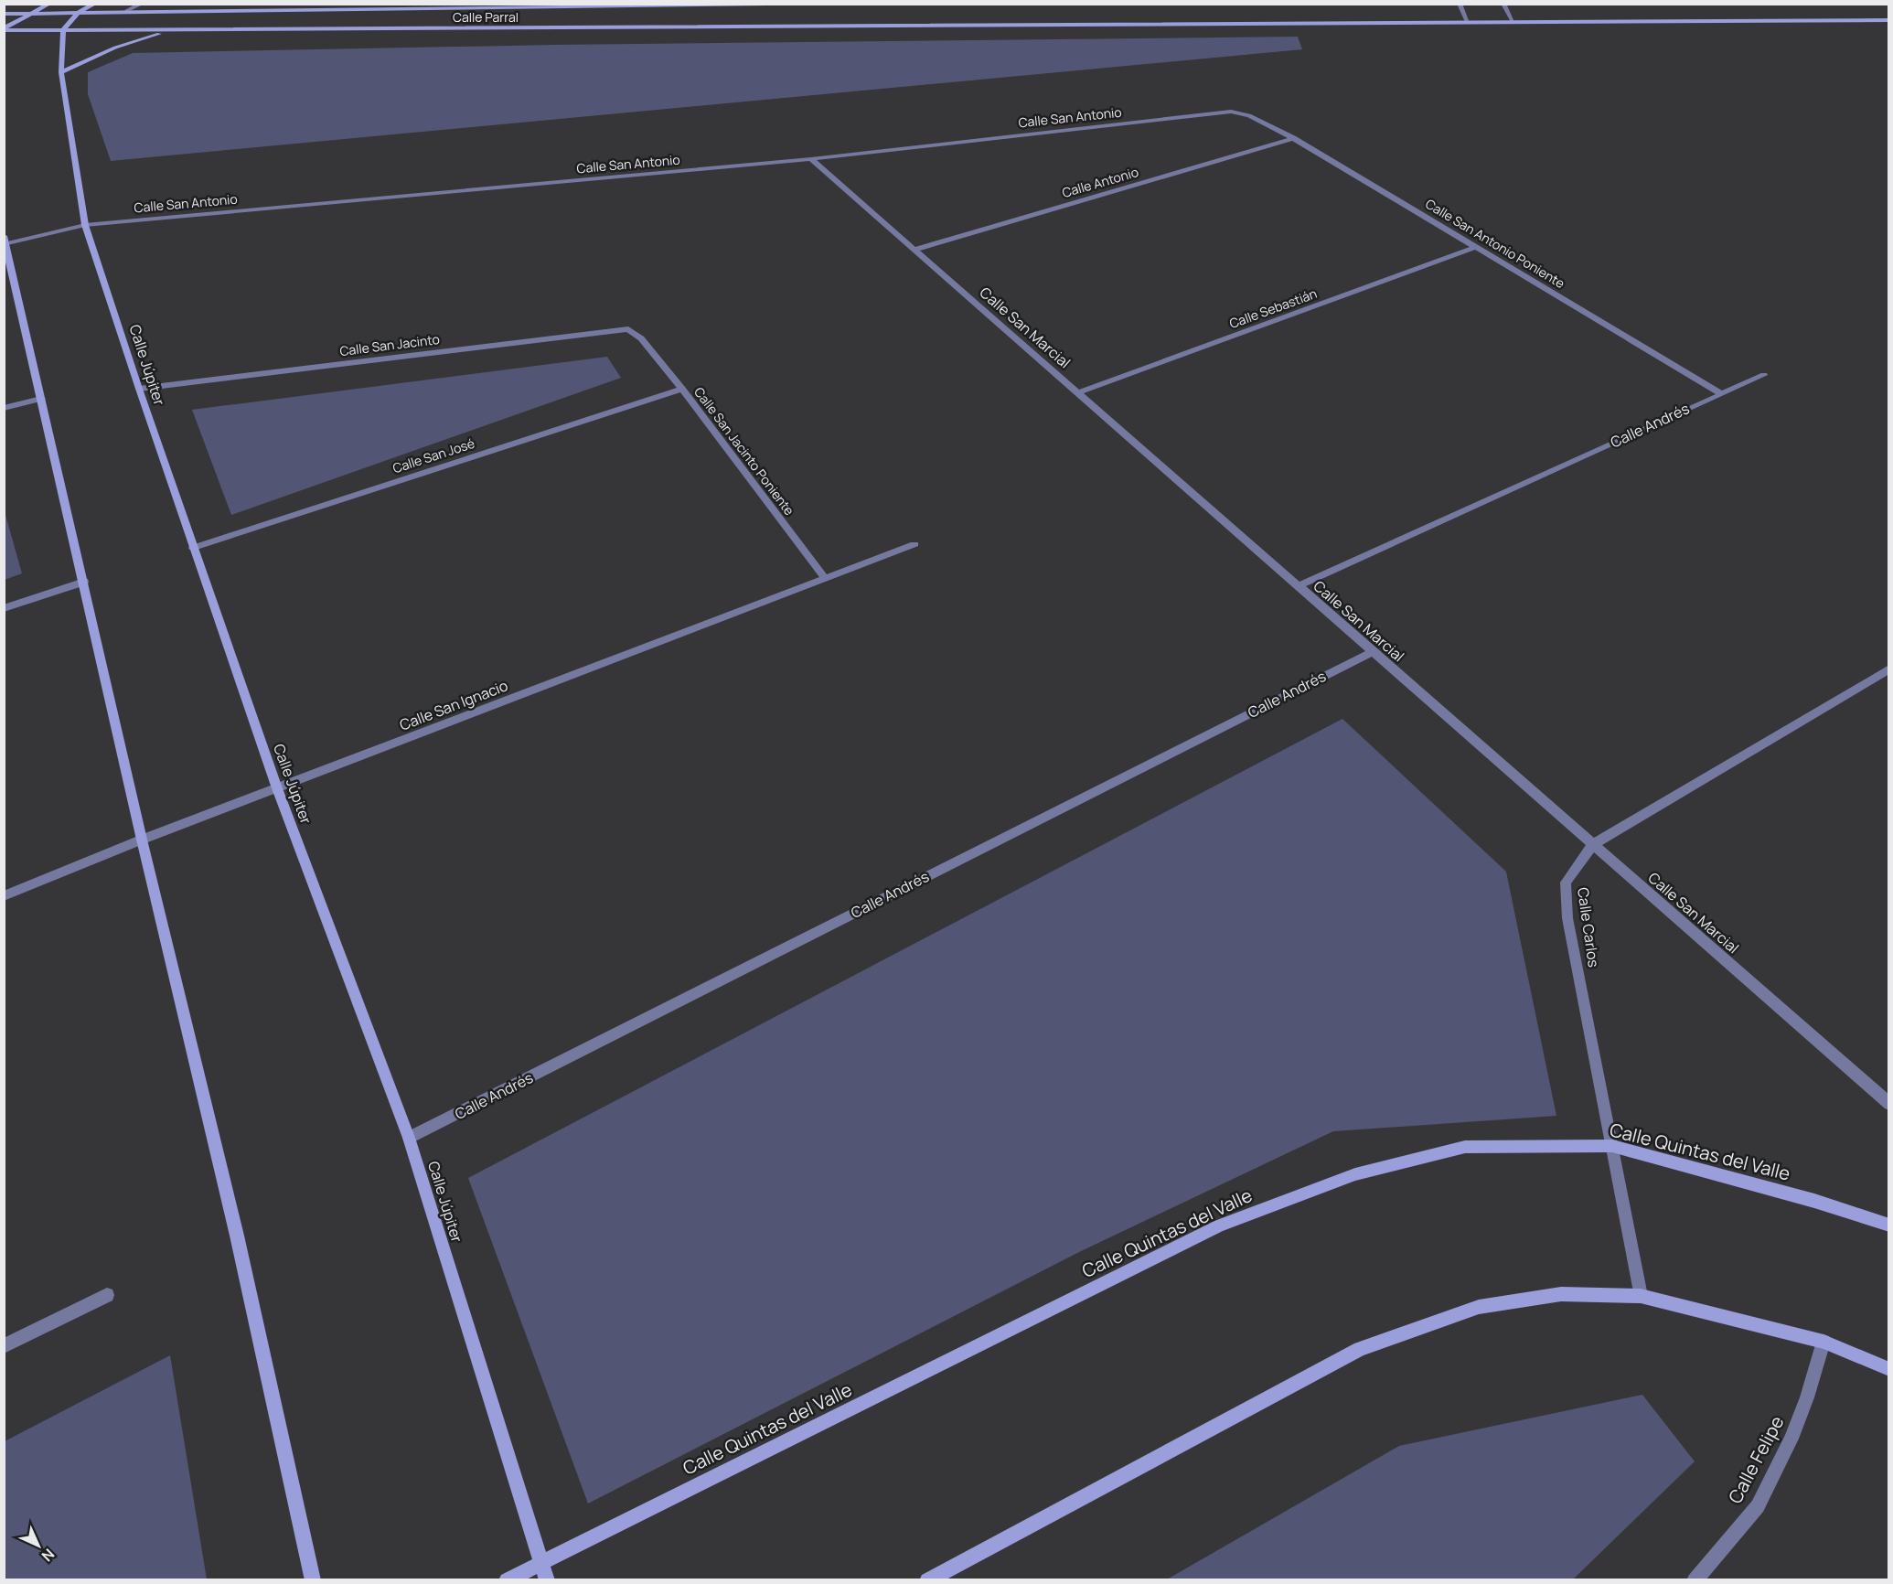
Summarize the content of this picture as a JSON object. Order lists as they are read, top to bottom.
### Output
{
  "streets": {
    "street": [
      "Calle Parral",
      "Calle San Antonio",
      "Calle Antonio",
      "Calle San Antonio Poniente",
      "Calle Sebastián",
      "Calle San Marcial",
      "Calle San Jacinto",
      "Calle Júpiter",
      "Calle Andrés",
      "Calle San Jacinto Poniente",
      "Calle San José",
      "Calle San Ignacio",
      "Calle Carlos",
      "Calle Quintas del Valle",
      "Calle Felipe"
    ]
  },
  "crossings": [
    ["Calle Parral", "Calle Júpiter"],
    ["Calle San Antonio", "Calle San Antonio Poniente"],
    ["Calle San Antonio", "Calle San Marcial"],
    ["Calle San Antonio", "Calle Júpiter"],
    ["Calle Antonio", "Calle San Antonio Poniente"],
    ["Calle Antonio", "Calle San Marcial"],
    ["Calle San Antonio Poniente", "Calle Sebastián"],
    ["Calle San Antonio Poniente", "Calle Andrés"],
    ["Calle Sebastián", "Calle San Marcial"],
    ["Calle San Marcial", "Calle Andrés"],
    ["Calle San Marcial", "Calle Carlos"],
    ["Calle San Jacinto", "Calle Júpiter"],
    ["Calle San Jacinto", "Calle San Jacinto Poniente"],
    ["Calle Júpiter", "Calle Andrés"],
    ["Calle Júpiter", "Calle San José"],
    ["Calle Júpiter", "Calle San Ignacio"],
    ["Calle Júpiter", "Calle Quintas del Valle"],
    ["Calle San Jacinto Poniente", "Calle San José"],
    ["Calle San Jacinto Poniente", "Calle San Ignacio"],
    ["Calle Carlos", "Calle Quintas del Valle"]
  ],
  "north": "bottom right"
}
